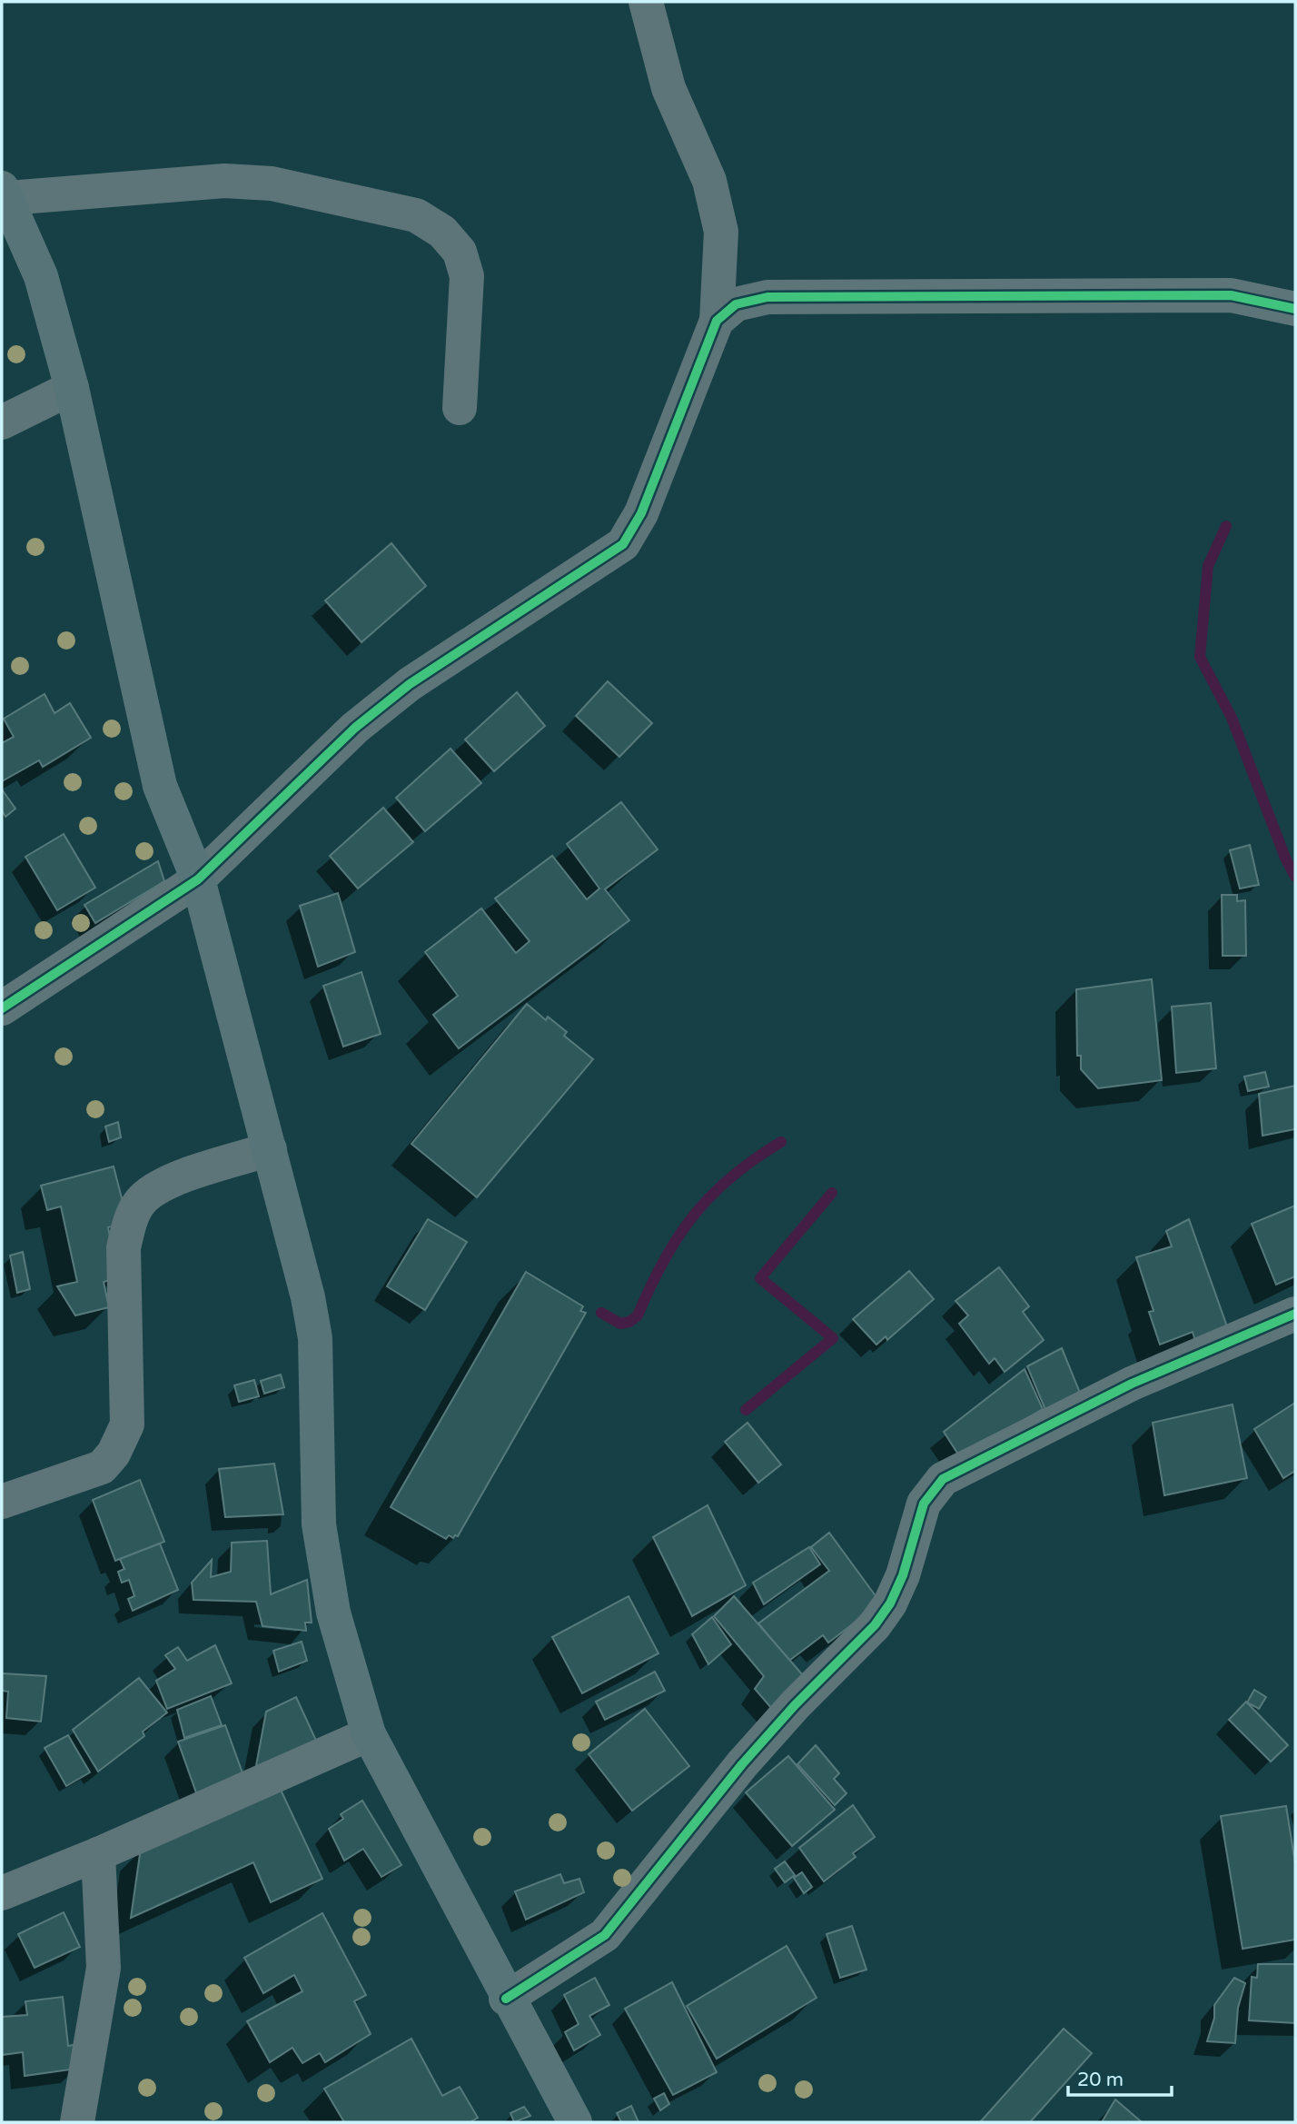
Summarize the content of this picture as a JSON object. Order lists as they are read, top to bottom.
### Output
{
  "scale_bar": "20 m"
}
